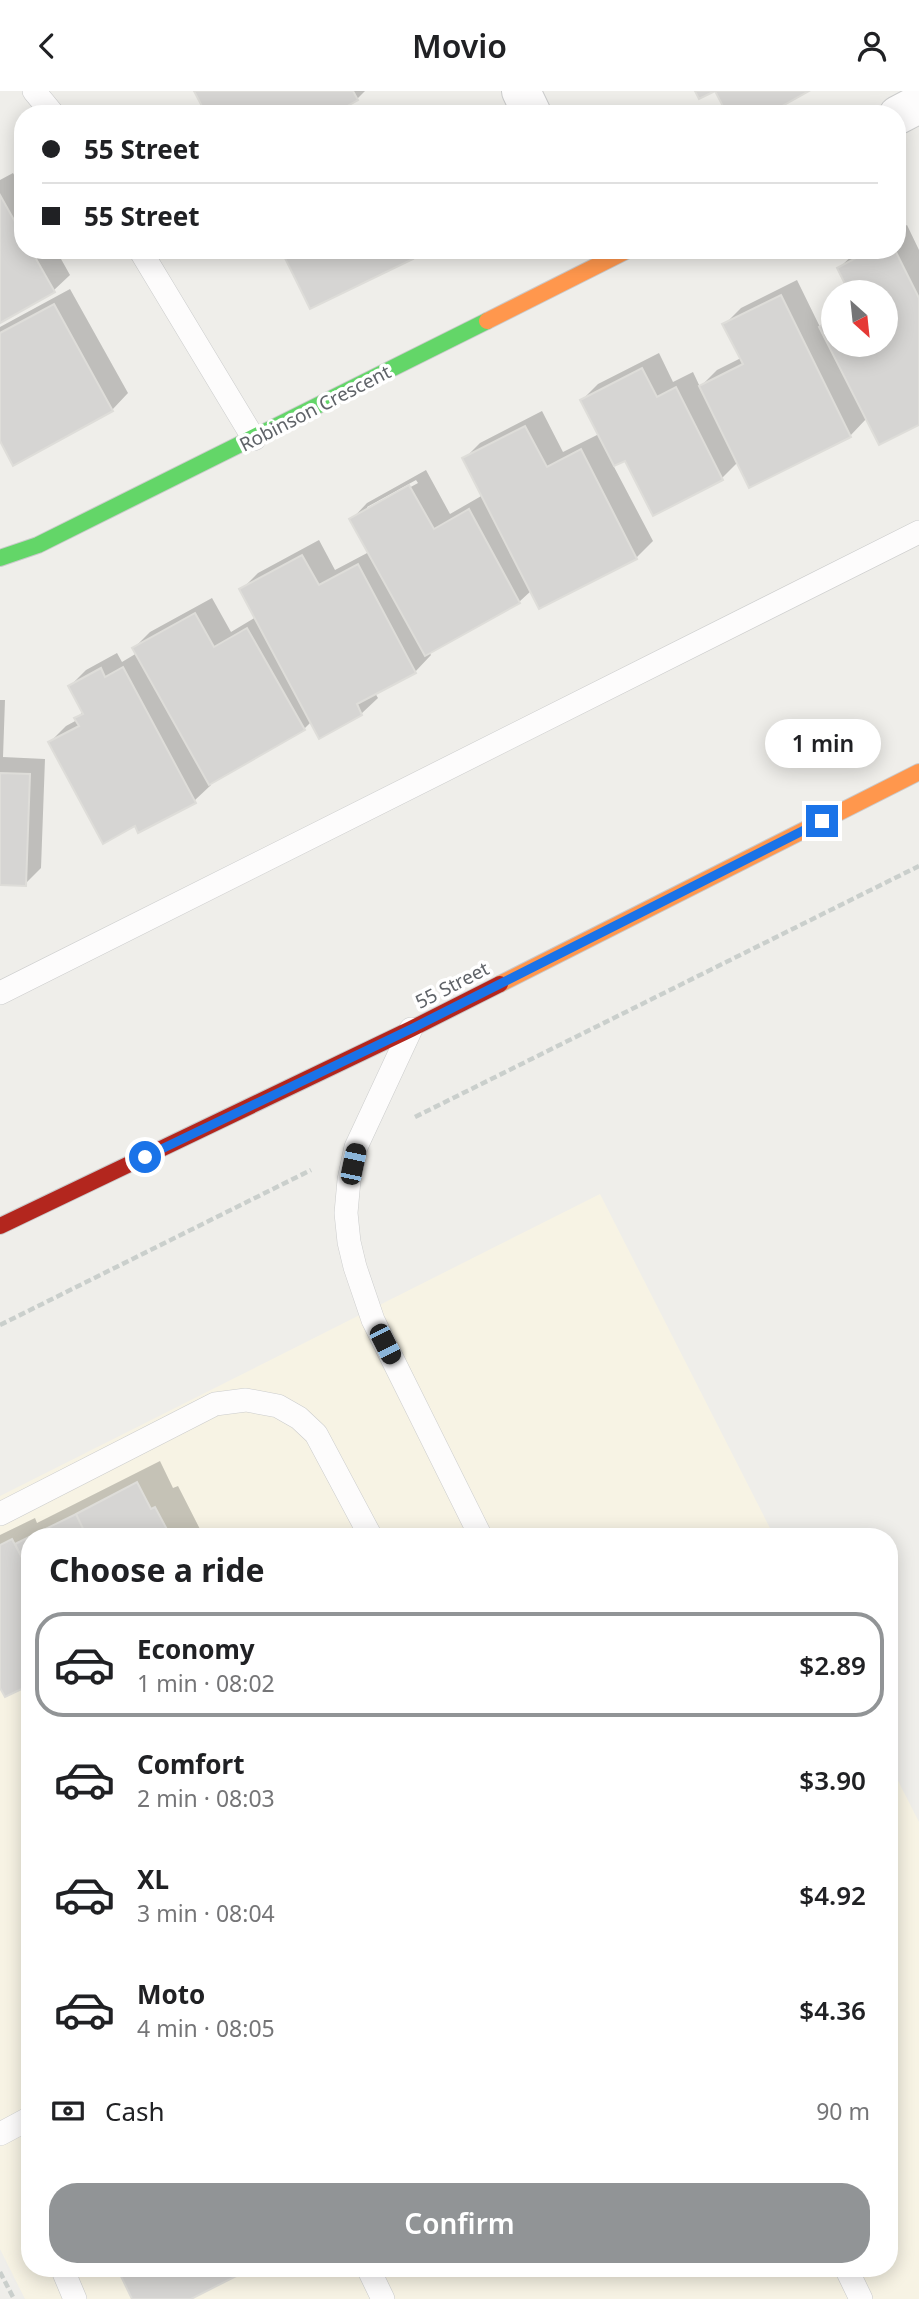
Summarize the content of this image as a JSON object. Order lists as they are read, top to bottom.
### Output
{
  "streets": {
    "main road": ["Robinson Crescent", "55 Street"]
  },
  "north": "bottom right",
  "page": {
    "header": "Movio",
    "banner": ["55 Street", "55 Street"],
    "bubble": "1 min",
    "heading": "Choose a ride",
    "list": [
      {
        "name": "Economy",
        "note": "1 min · 08:02",
        "value": "$2.89"
      },
      {
        "name": "Comfort",
        "note": "2 min · 08:03",
        "value": "$3.90"
      },
      {
        "name": "XL",
        "note": "3 min · 08:04",
        "value": "$4.92"
      },
      {
        "name": "Moto",
        "note": "4 min · 08:05",
        "value": "$4.36"
      }
    ],
    "pay": ["Cash", "90 m"],
    "buttons": "Confirm"
  }
}
